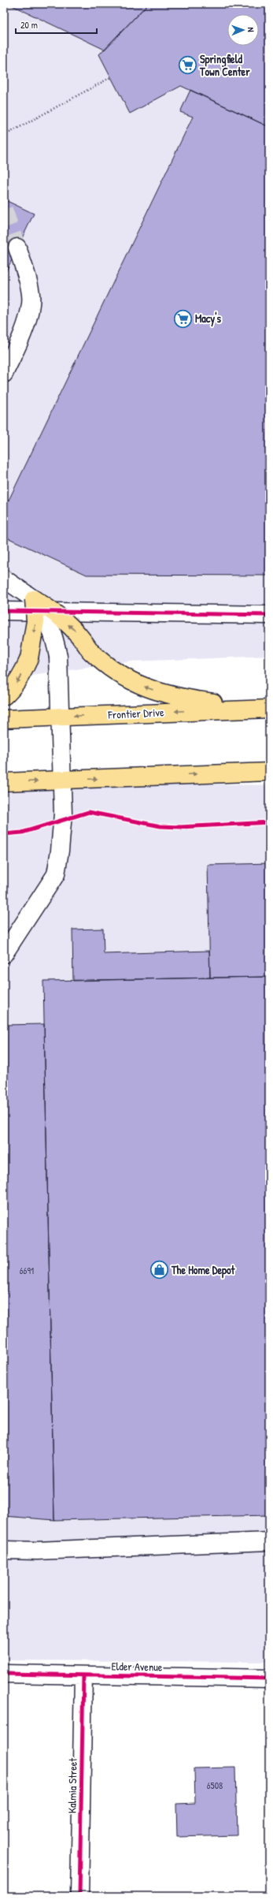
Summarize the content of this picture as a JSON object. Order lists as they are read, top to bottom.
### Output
{
  "streets": {
    "main road": ["Frontier Drive"],
    "street": ["Elder Avenue", "Kalmia Street"]
  },
  "crossings": [
    ["Elder Avenue", "Kalmia Street"]
  ],
  "places": {
    "supermarket": ["Springfield Town Center", "Macy's"],
    "shop": ["The Home Depot"]
  },
  "house_numbers": ["6691", "6508"],
  "scale_bar": "20 m",
  "north": "right"
}
